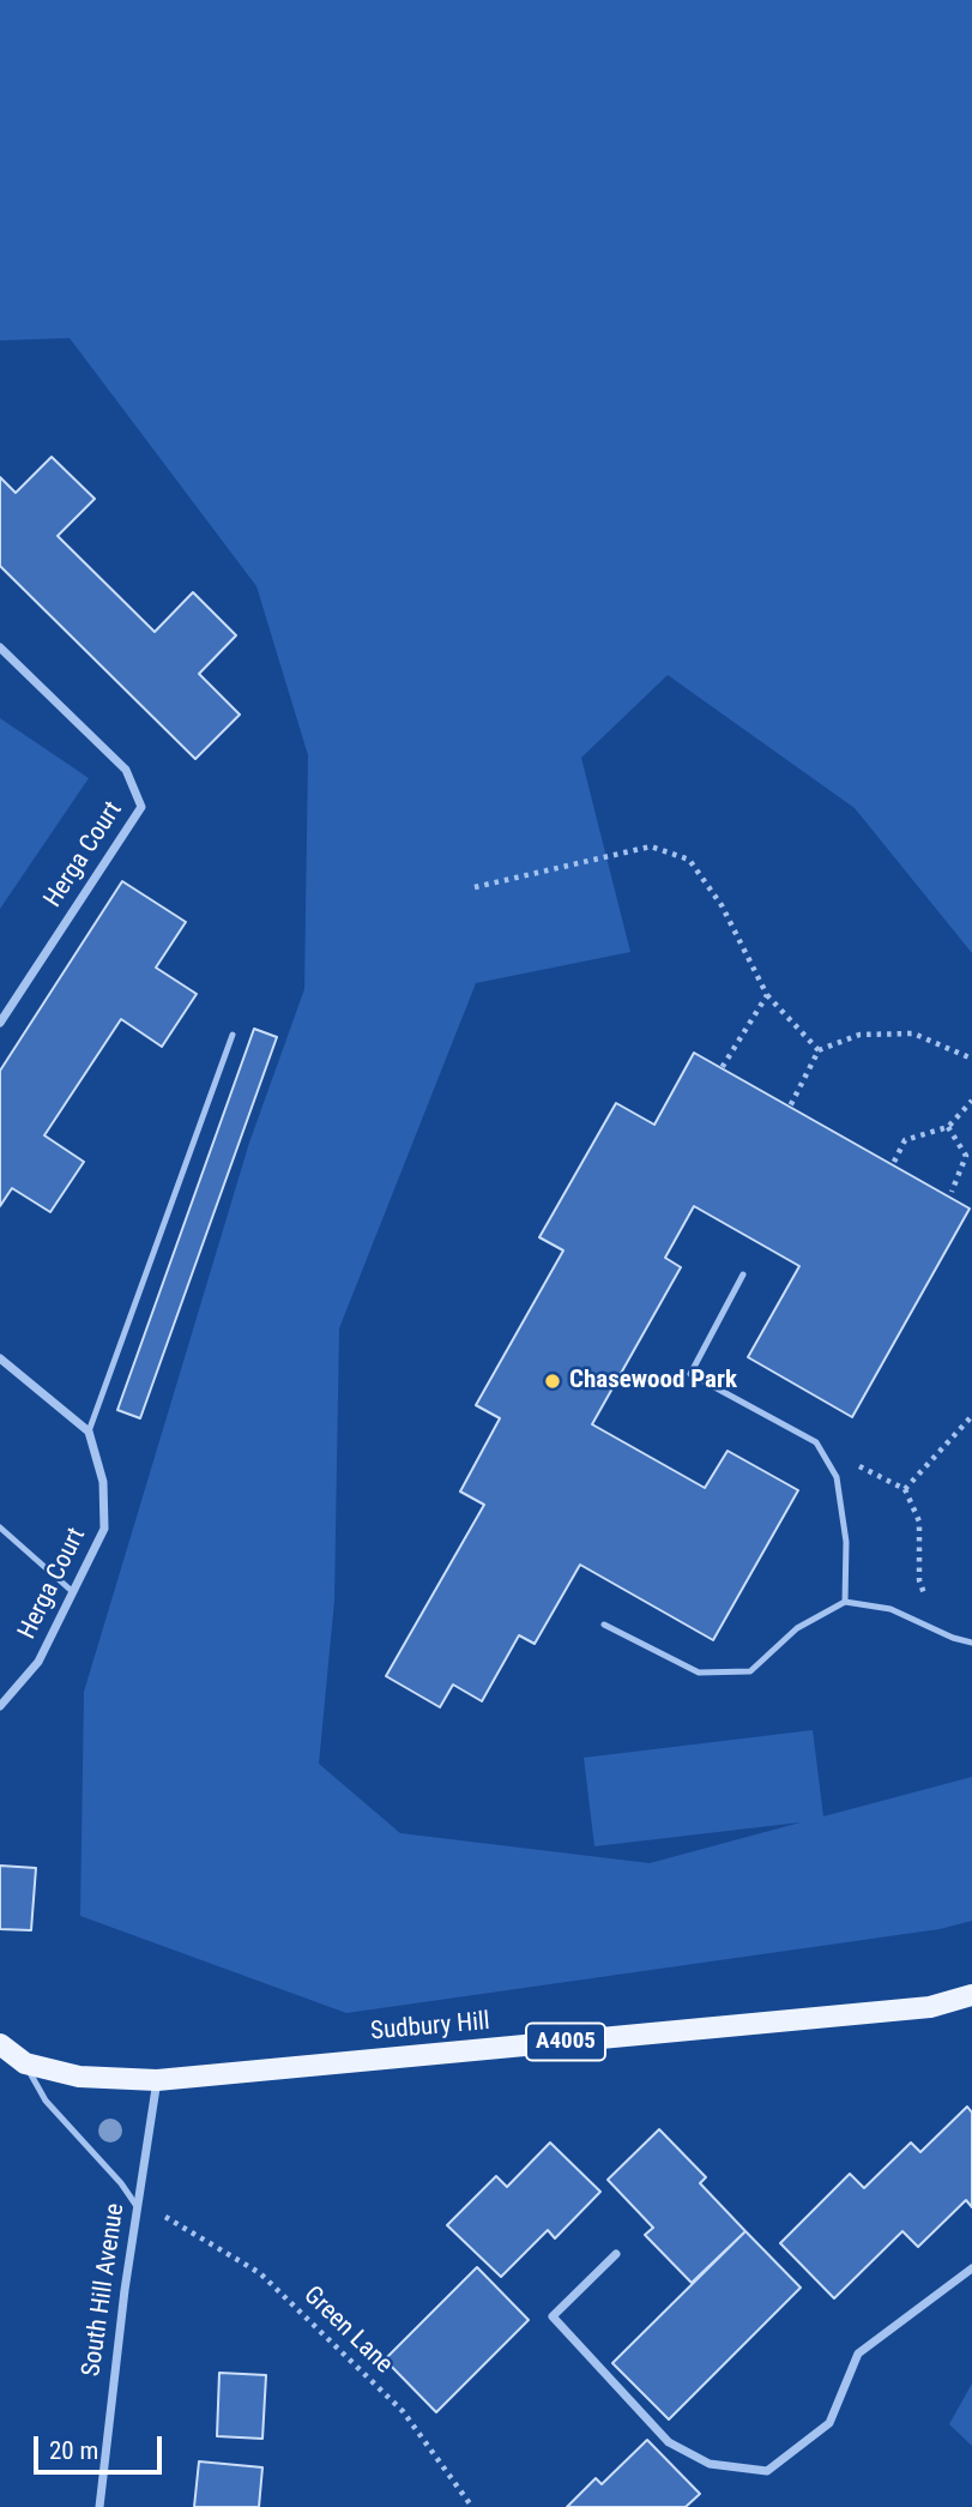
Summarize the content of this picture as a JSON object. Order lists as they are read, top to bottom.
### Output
{
  "streets": {
    "main road": ["Sudbury Hill", "A4005"],
    "street": ["Herga Court", "South Hill Avenue"],
    "path": ["Green Lane"]
  },
  "crossings": [
    ["Sudbury Hill", "South Hill Avenue"]
  ],
  "places": ["Chasewood Park"],
  "scale_bar": "20 m"
}
